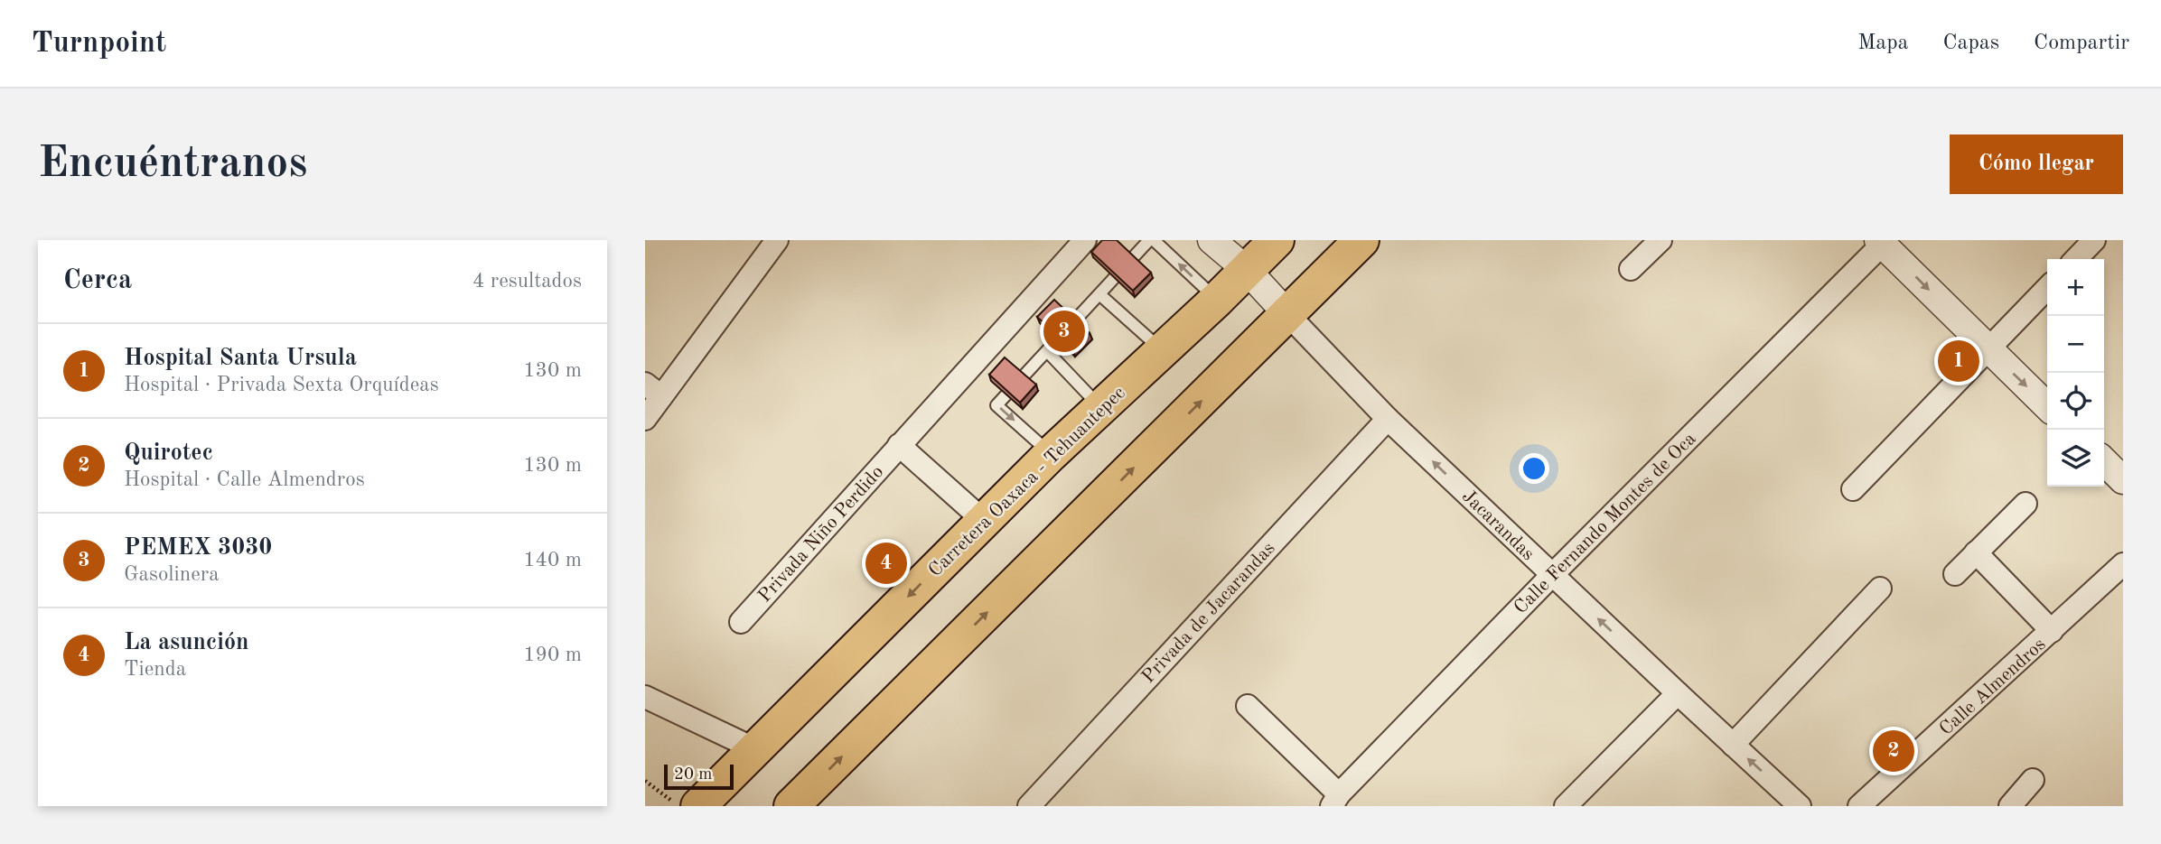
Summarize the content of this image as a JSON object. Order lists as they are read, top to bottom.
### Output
{
  "streets": {
    "main road": ["Carretera Oaxaca - Tehuantepec"],
    "street": [
      "Calle Fernando Montes de Oca",
      "Jacarandas",
      "Privada Niño Perdido",
      "Privada de Jacarandas",
      "Calle Almendros"
    ]
  },
  "crossings": [
    ["Calle Fernando Montes de Oca", "Jacarandas"],
    ["Jacarandas", "Privada de Jacarandas"]
  ],
  "one_way": ["Jacarandas"],
  "scale_bar": "20 m",
  "page": {
    "header": "Turnpoint",
    "nav": ["Mapa", "Capas", "Compartir"],
    "buttons": "Cómo llegar",
    "title": "Encuéntranos",
    "heading": ["Cerca", "4 resultados"],
    "map_buttons": ["+", "−"],
    "pins": [
      "3",
      "1",
      "4",
      "2"
    ],
    "list": [
      {
        "mark": "1",
        "name": "Hospital Santa Ursula",
        "note": "Hospital · Privada Sexta Orquídeas",
        "value": "130 m"
      },
      {
        "mark": "2",
        "name": "Quirotec",
        "note": "Hospital · Calle Almendros",
        "value": "130 m"
      },
      {
        "mark": "3",
        "name": "PEMEX 3030",
        "note": "Gasolinera",
        "value": "140 m"
      },
      {
        "mark": "4",
        "name": "La asunción",
        "note": "Tienda",
        "value": "190 m"
      }
    ],
    "scale": "20 m"
  }
}
